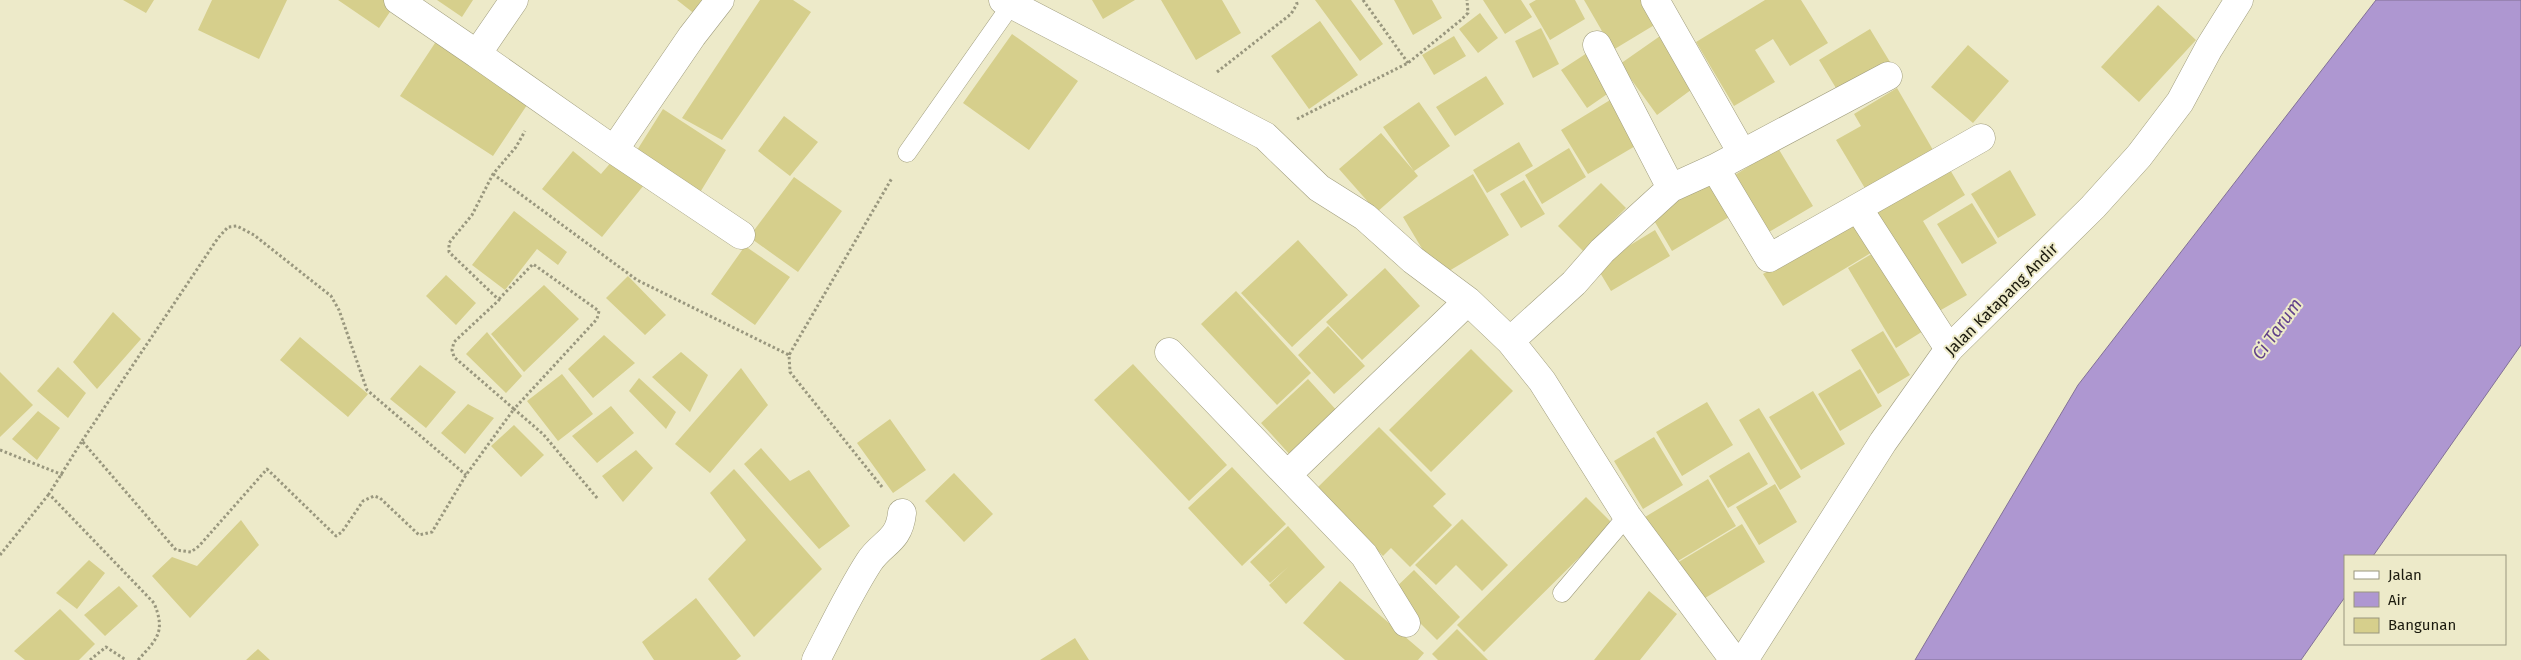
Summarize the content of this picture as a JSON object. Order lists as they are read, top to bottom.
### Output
{
  "streets": {
    "street": ["Jalan Katapang Andir"]
  },
  "water": ["Ci Tarum"],
  "legend": ["Jalan", "Air", "Bangunan"]
}
